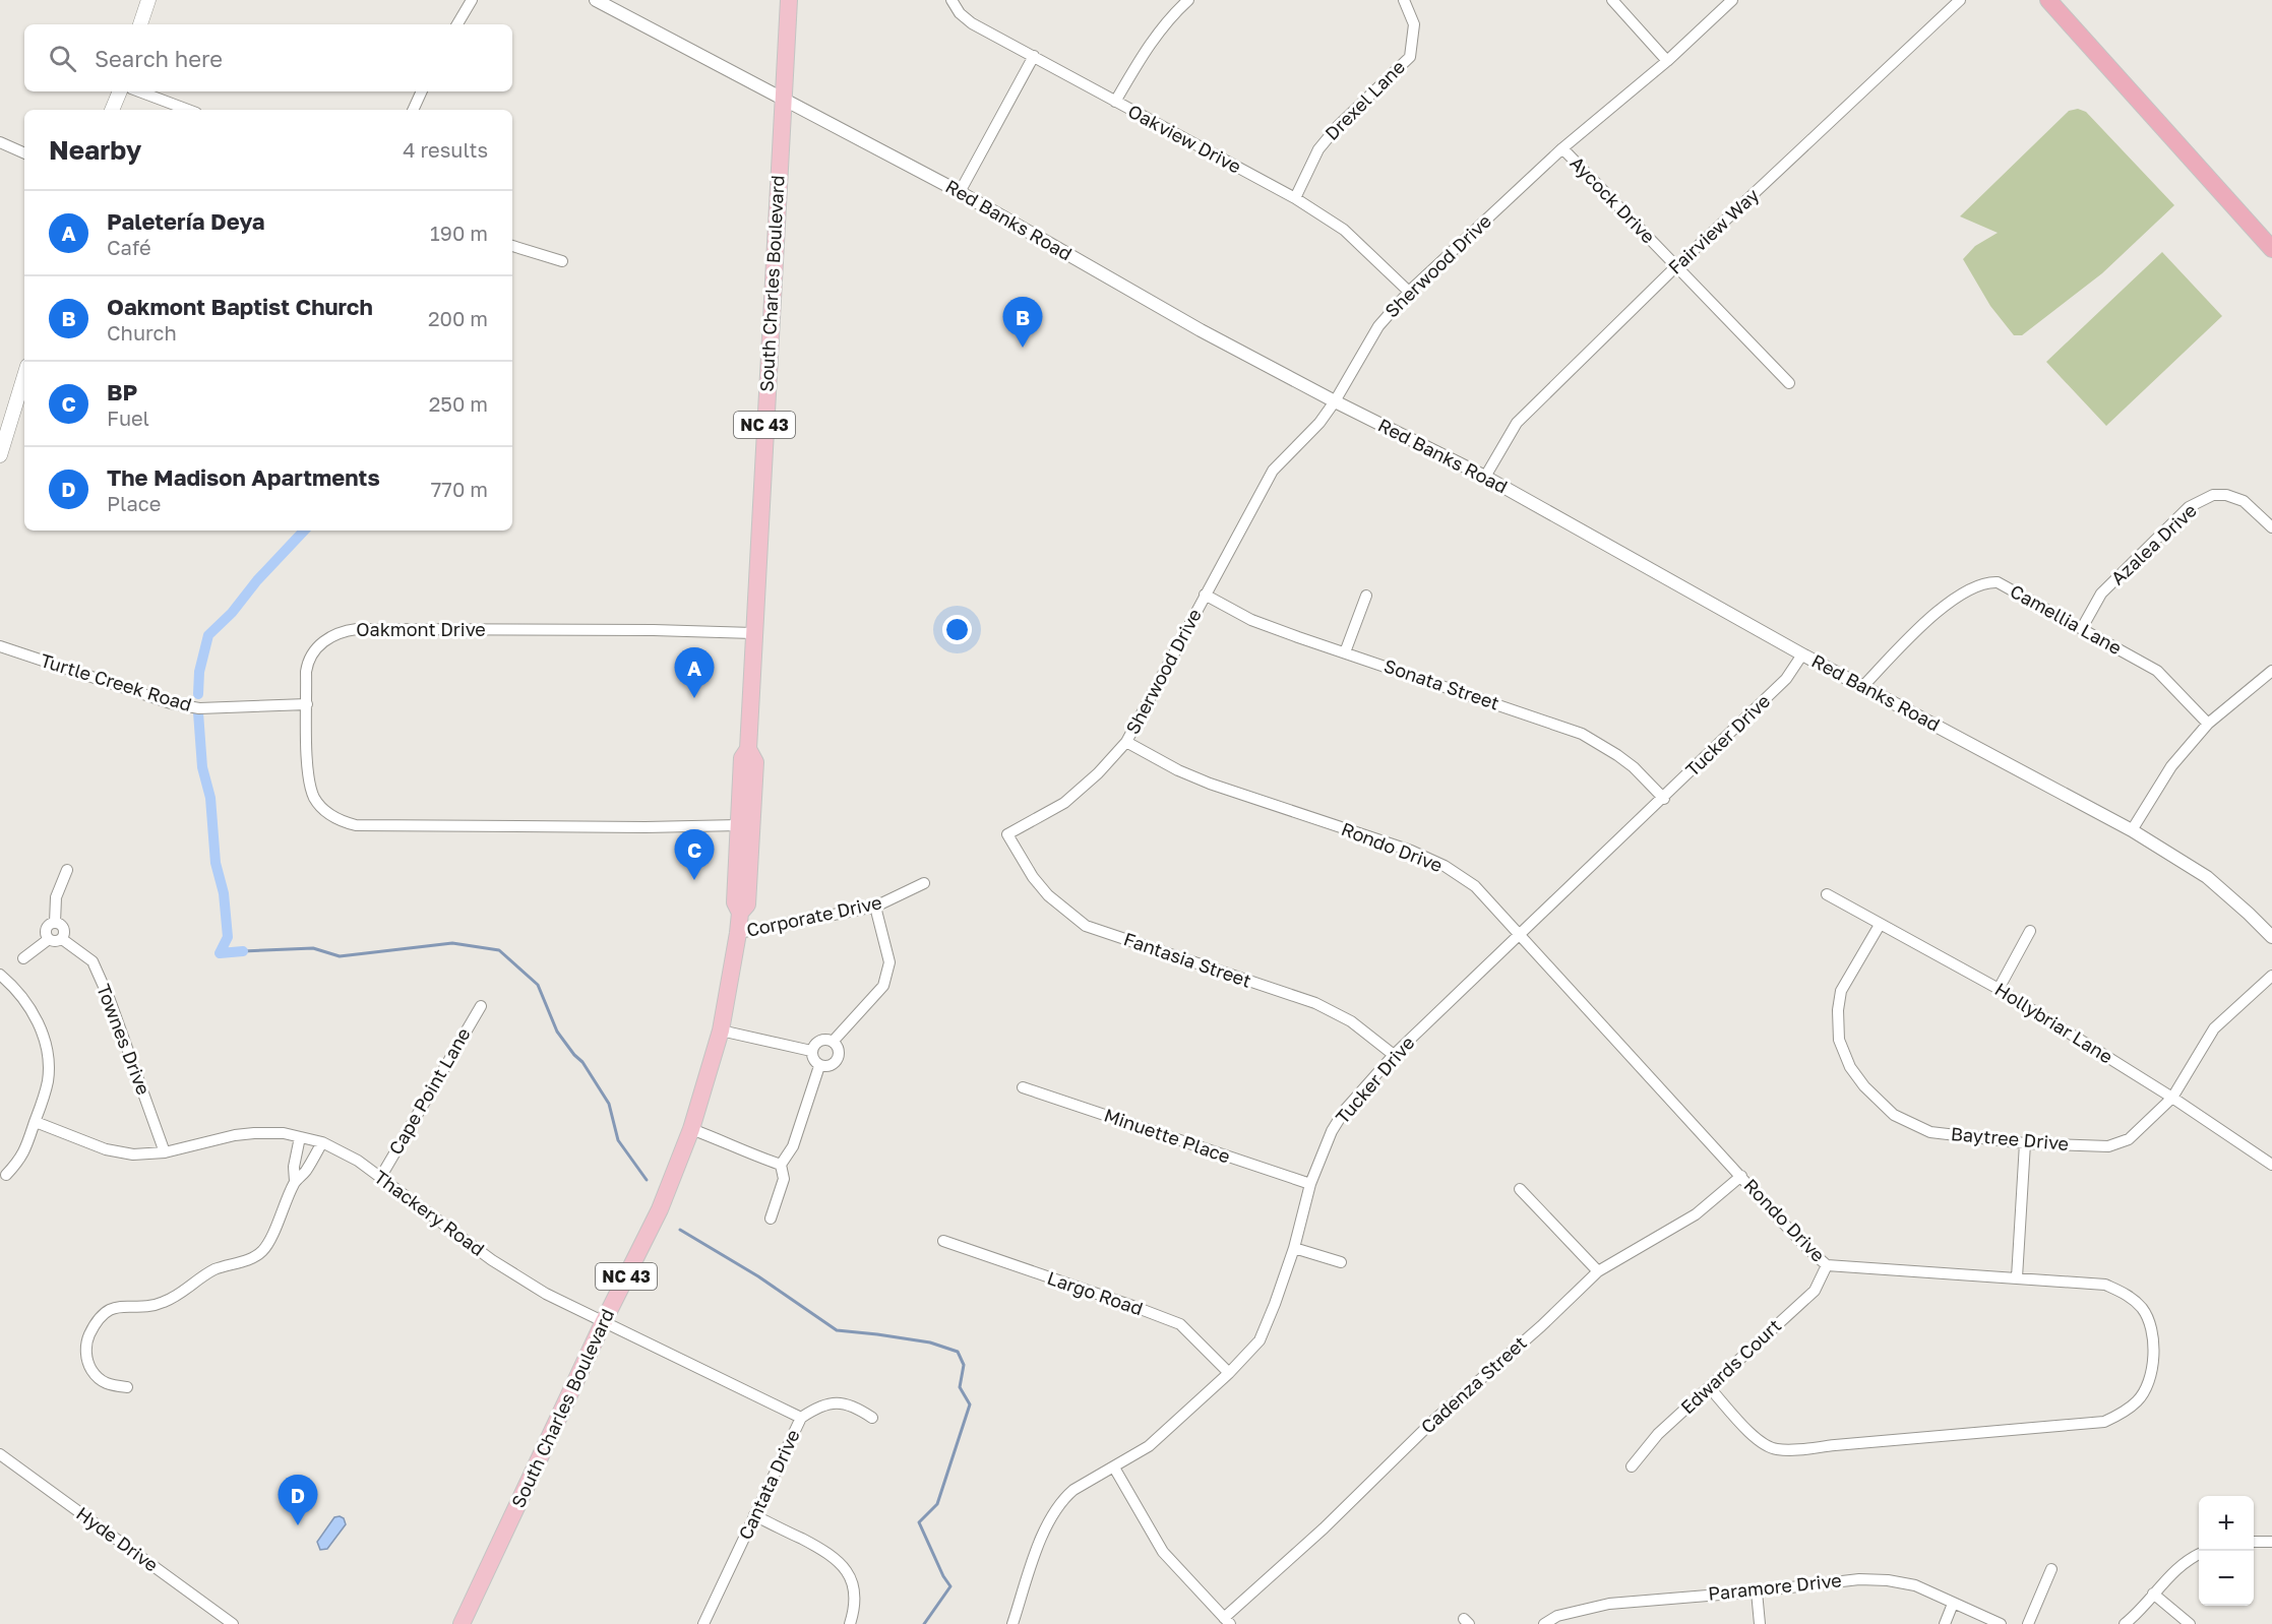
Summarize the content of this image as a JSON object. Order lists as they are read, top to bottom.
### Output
{
  "streets": {
    "main road": ["South Charles Boulevard", "NC 43"],
    "street": [
      "Drexel Lane",
      "Oakview Drive",
      "Aycock Drive",
      "Red Banks Road",
      "Fairview Way",
      "Sherwood Drive",
      "Azalea Drive",
      "Camellia Lane",
      "Oakmont Drive",
      "Turtle Creek Road",
      "Sonata Street",
      "Tucker Drive",
      "Rondo Drive",
      "Corporate Drive",
      "Fantasia Street",
      "Hollybriar Lane",
      "Townes Drive",
      "Cape Point Lane",
      "Minuette Place",
      "Baytree Drive",
      "Thackery Road",
      "Largo Road",
      "Edwards Court",
      "Cadenza Street",
      "Cantata Drive",
      "Hyde Drive",
      "Paramore Drive"
    ]
  },
  "crossings": [
    ["Drexel Lane", "Oakview Drive"],
    ["Oakview Drive", "Sherwood Drive"],
    ["Aycock Drive", "Fairview Way"],
    ["Aycock Drive", "Sherwood Drive"],
    ["Red Banks Road", "Fairview Way"],
    ["Red Banks Road", "Sherwood Drive"],
    ["Red Banks Road", "South Charles Boulevard"],
    ["Red Banks Road", "Camellia Lane"],
    ["Red Banks Road", "Tucker Drive"],
    ["Sherwood Drive", "Sonata Street"],
    ["Sherwood Drive", "Rondo Drive"],
    ["Sherwood Drive", "Fantasia Street"],
    ["South Charles Boulevard", "Oakmont Drive"],
    ["South Charles Boulevard", "Corporate Drive"],
    ["South Charles Boulevard", "Thackery Road"],
    ["Azalea Drive", "Camellia Lane"],
    ["Oakmont Drive", "Turtle Creek Road"],
    ["Sonata Street", "Tucker Drive"],
    ["Tucker Drive", "Rondo Drive"],
    ["Tucker Drive", "Fantasia Street"],
    ["Tucker Drive", "Minuette Place"],
    ["Tucker Drive", "Largo Road"],
    ["Rondo Drive", "Edwards Court"],
    ["Rondo Drive", "Cadenza Street"],
    ["Hollybriar Lane", "Baytree Drive"],
    ["Townes Drive", "Thackery Road"],
    ["Cape Point Lane", "Thackery Road"],
    ["Thackery Road", "Cantata Drive"]
  ],
  "page": {
    "search": "Search here",
    "heading": ["Nearby", "4 results"],
    "list": [
      {
        "mark": "A",
        "name": "Paletería Deya",
        "note": "Café",
        "value": "190 m"
      },
      {
        "mark": "B",
        "name": "Oakmont Baptist Church",
        "note": "Church",
        "value": "200 m"
      },
      {
        "mark": "C",
        "name": "BP",
        "note": "Fuel",
        "value": "250 m"
      },
      {
        "mark": "D",
        "name": "The Madison Apartments",
        "note": "Place",
        "value": "770 m"
      }
    ],
    "pins": [
      "B",
      "A",
      "C",
      "D"
    ],
    "map_buttons": ["+", "−"]
  }
}
